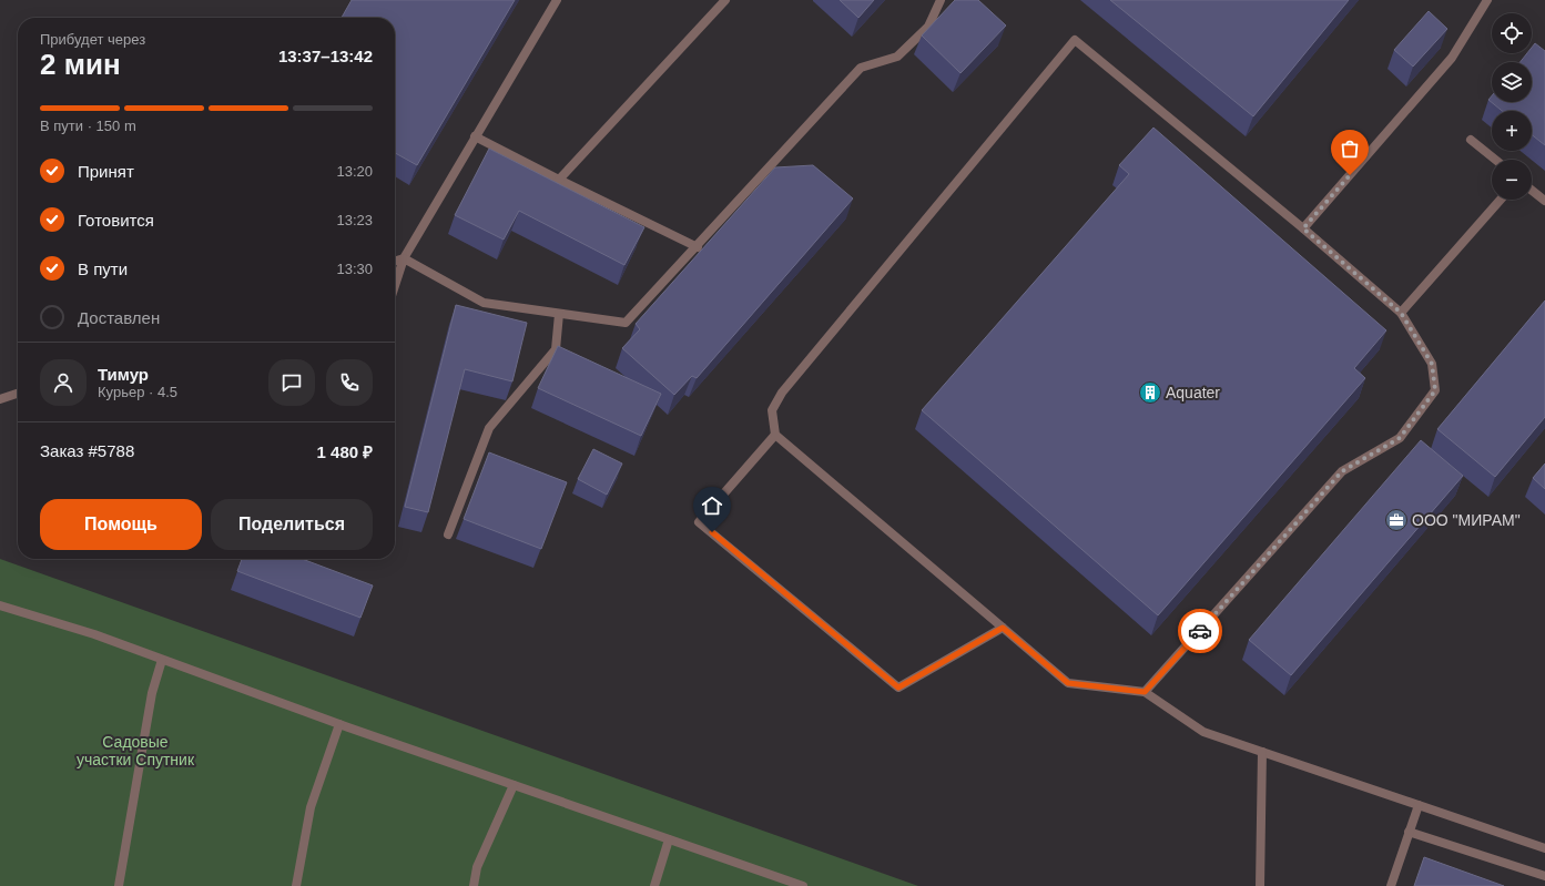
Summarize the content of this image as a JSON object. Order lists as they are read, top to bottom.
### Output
{
  "parks": ["Садовые участки Спутник"],
  "places": {
    "building": ["Aquater"],
    "office": ["ООО \"МИРАМ\""]
  },
  "page": {
    "map_buttons": ["+", "−"],
    "heading": ["2 мин", "Прибудет через", "13:37–13:42"],
    "panel": [
      "Тимур",
      "Курьер · 4.5",
      "Заказ #5788",
      "1 480 ₽"
    ],
    "bar": "В пути · 150 m",
    "list": [
      ["Принят", "13:20"],
      ["Готовится", "13:23"],
      ["В пути", "13:30"],
      "Доставлен"
    ],
    "buttons": ["Помощь", "Поделиться"]
  }
}
